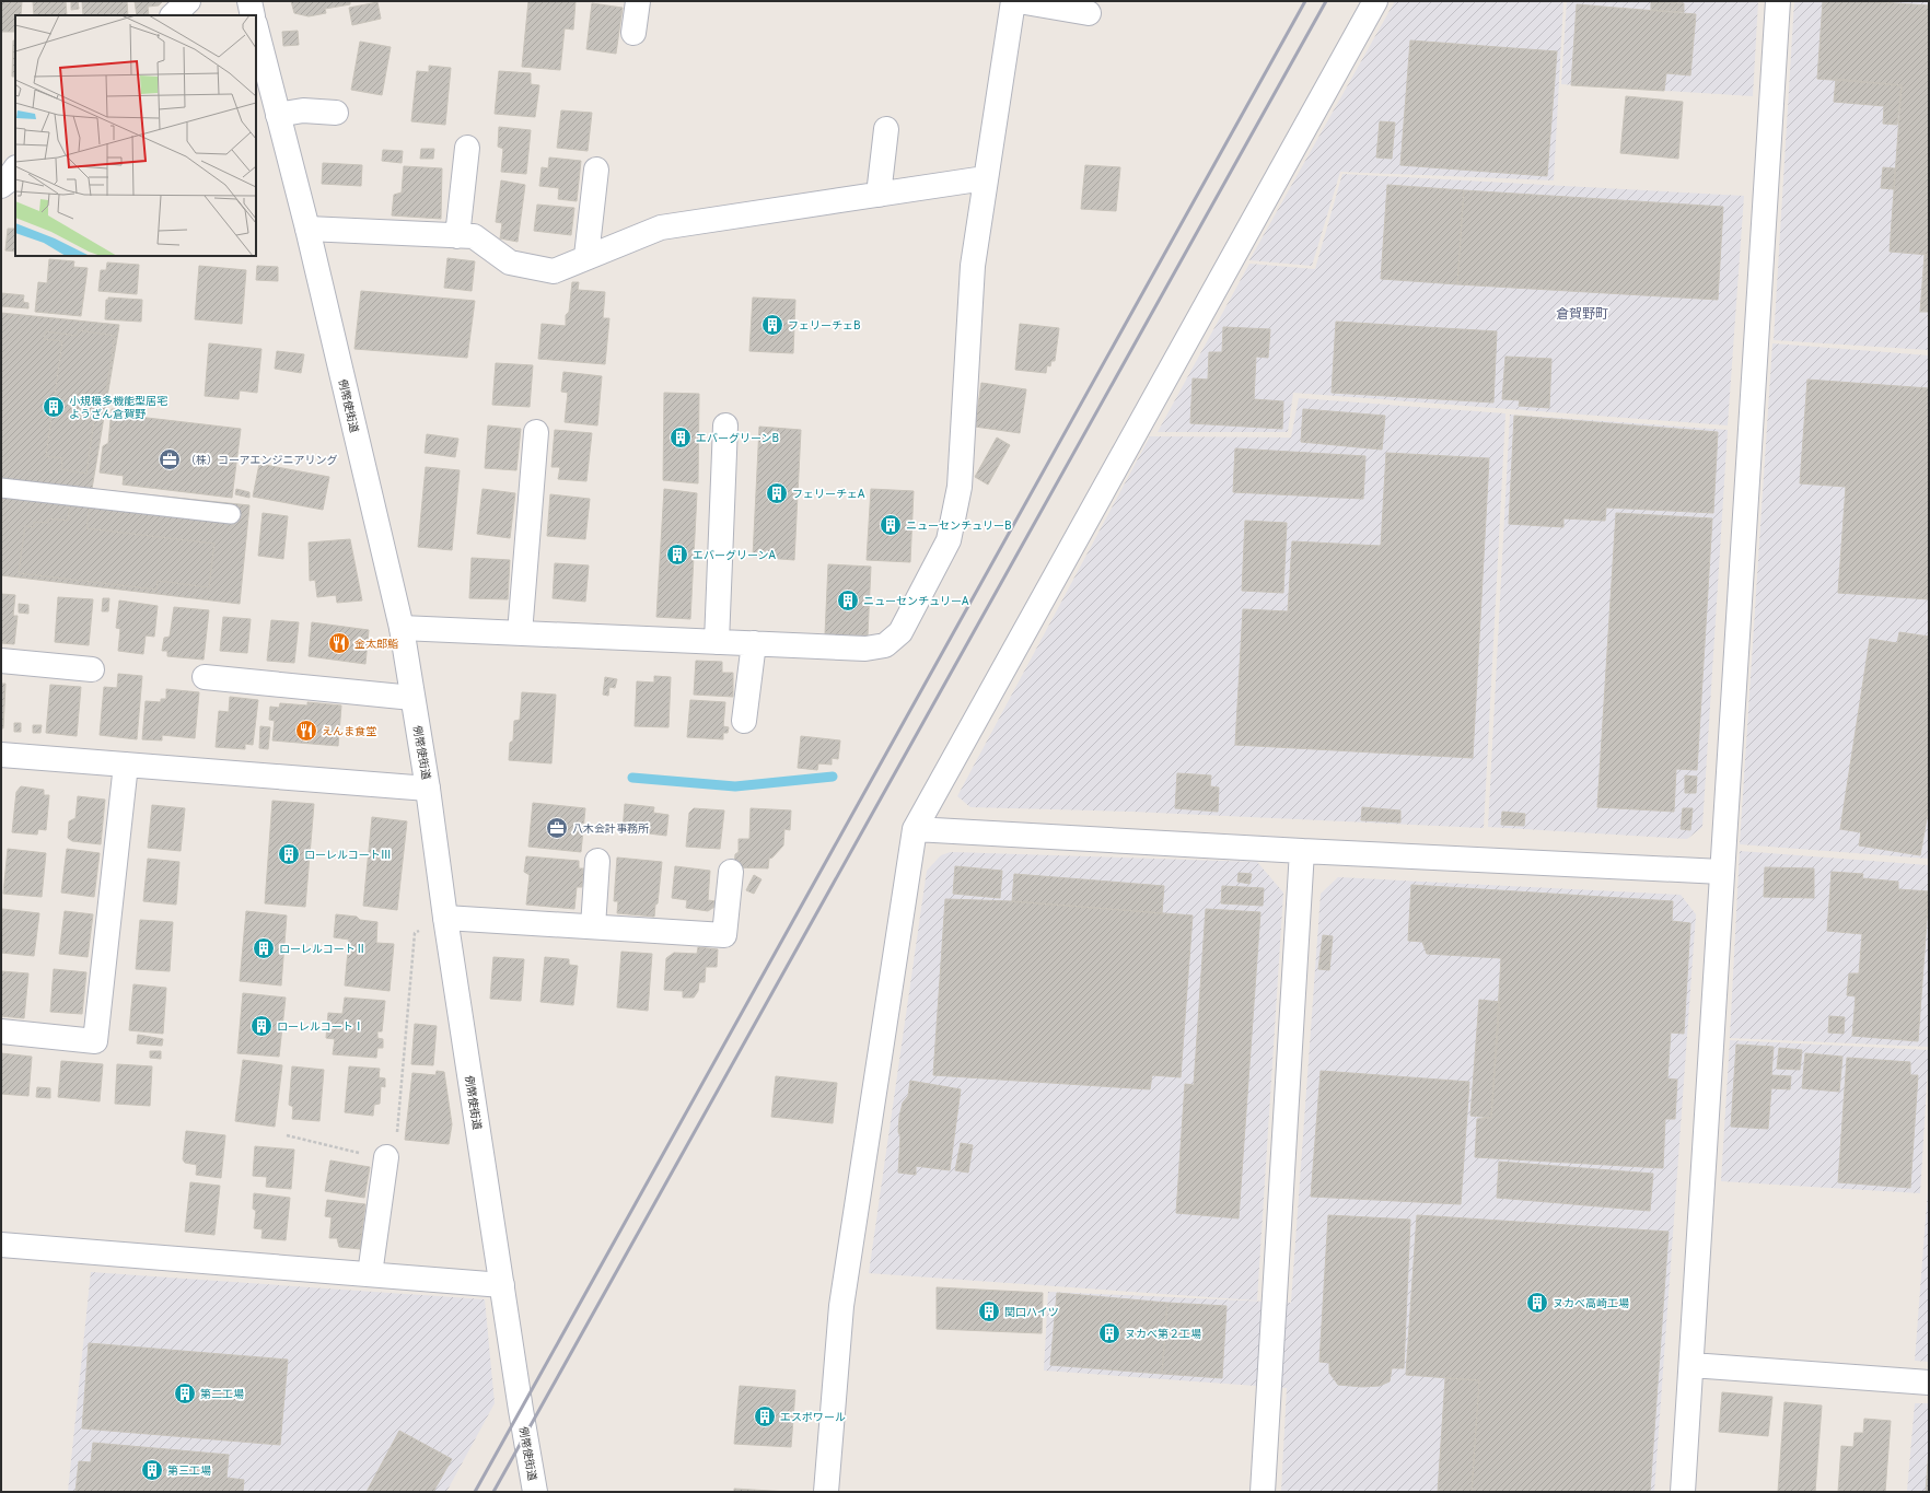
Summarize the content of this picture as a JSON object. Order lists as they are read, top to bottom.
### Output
{
  "streets": {
    "street": ["例幣使街道"]
  },
  "districts": ["倉賀野町"],
  "places": {
    "building": [
      "フェリーチェB",
      "小規模多機能型居宅 ようざん倉賀野",
      "エバーグリーンB",
      "フェリーチェA",
      "ニューセンチュリーB",
      "エバーグリーンA",
      "ニューセンチュリーA",
      "ローレルコートⅢ",
      "ローレルコートⅡ",
      "ローレルコートⅠ",
      "ヌカべ高崎工場",
      "関口ハイツ",
      "ヌカべ第２工場",
      "第二工場",
      "エスポワール",
      "第三工場"
    ],
    "office": ["（株）コーアエンジニアリング", "八木会計事務所"],
    "restaurant": ["金太郎鮨", "えんま食堂"]
  }
}
